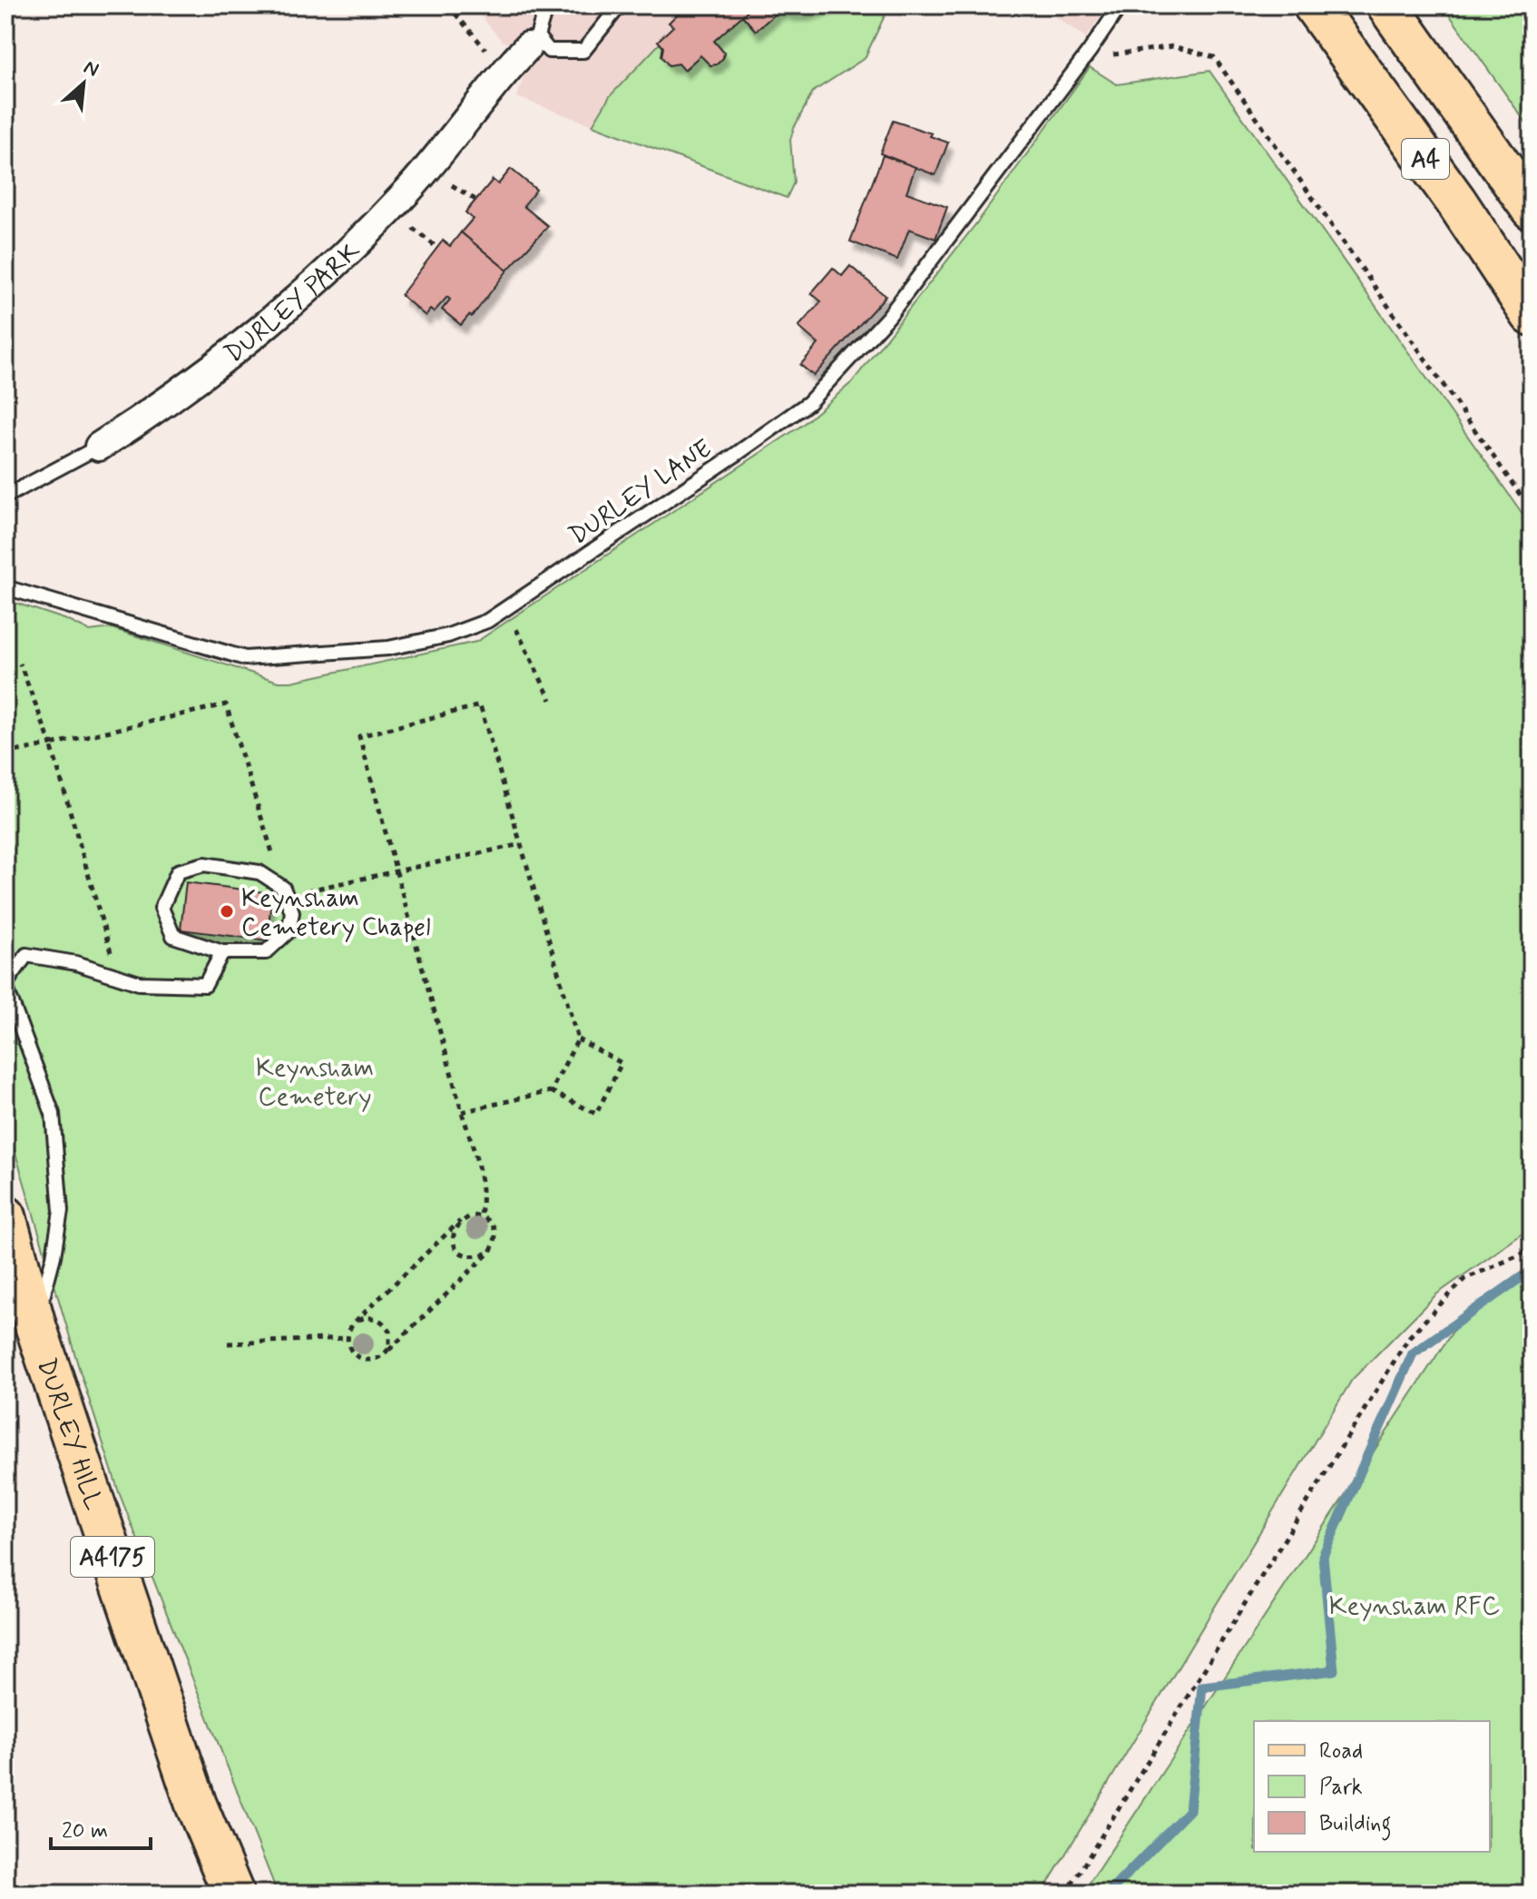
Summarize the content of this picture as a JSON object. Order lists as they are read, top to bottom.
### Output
{
  "streets": {
    "main road": ["A4", "DURLEY HILL", "A4175"],
    "street": ["DURLEY PARK"],
    "lane": ["DURLEY LANE"]
  },
  "parks": ["Keynsham Cemetery", "Keynsham RFC"],
  "places": ["Keynsham Cemetery Chapel"],
  "legend": ["Road", "Park", "Building"],
  "scale_bar": "20 m",
  "north": "top right"
}
